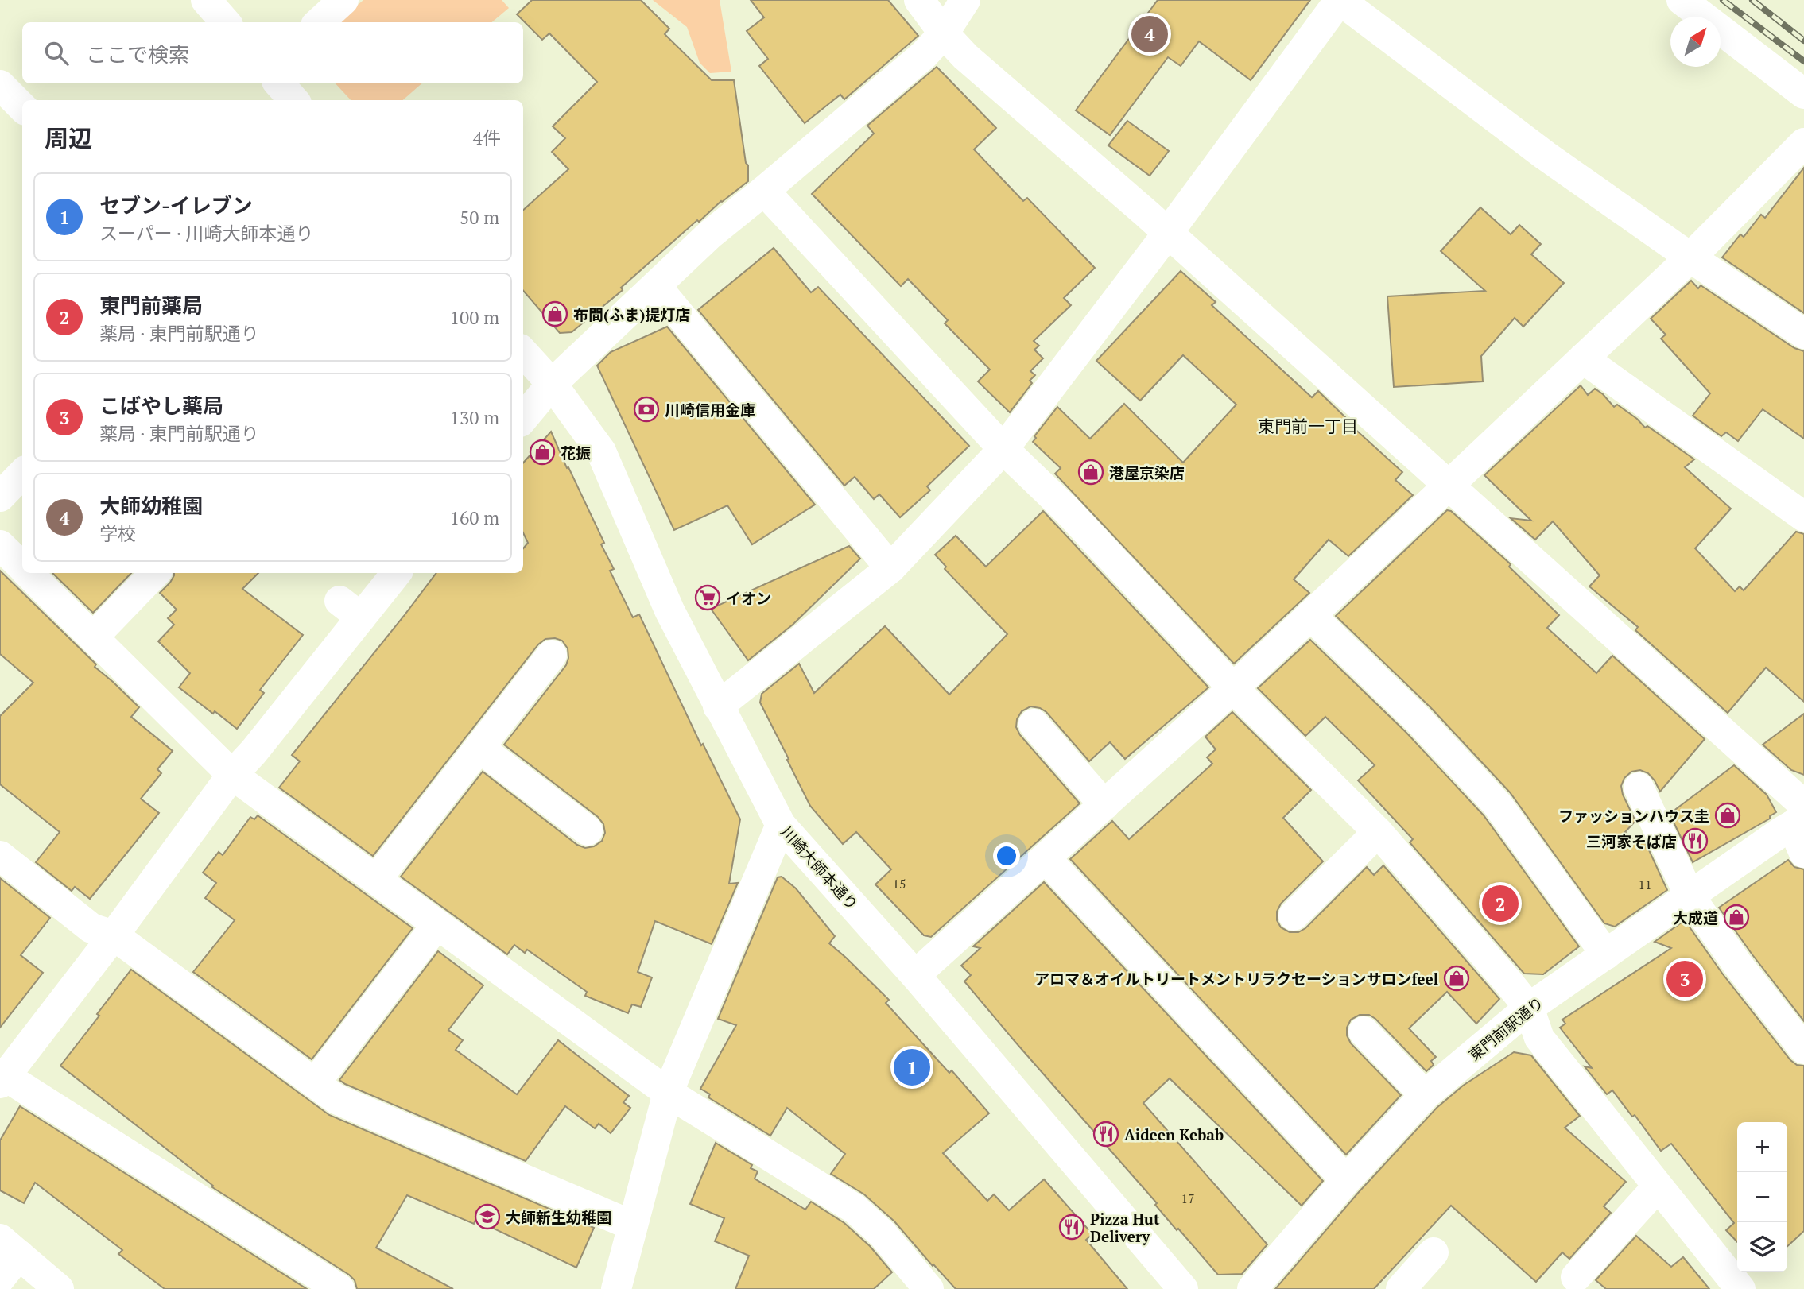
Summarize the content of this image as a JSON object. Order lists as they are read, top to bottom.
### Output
{
  "streets": {
    "street": ["川崎大師本通り", "東門前駅通り"]
  },
  "districts": ["東門前一丁目"],
  "places": {
    "shop": [
      "布間(ふま)提灯店",
      "花振",
      "港屋京染店",
      "ファッションハウス圭",
      "大成道",
      "アロマ＆オイルトリートメントリラクセーションサロンfeel"
    ],
    "bank": ["川崎信用金庫"],
    "supermarket": ["イオン"],
    "restaurant": ["三河家そば店", "Aideen Kebab", "Pizza Hut Delivery"],
    "school or university": ["大師新生幼稚園"]
  },
  "house_numbers": ["15", "11", "17"],
  "north": "top right",
  "page": {
    "pins": [
      "4",
      "2",
      "3",
      "1"
    ],
    "search": "ここで検索",
    "heading": ["周辺", "4件"],
    "list": [
      {
        "mark": "1",
        "name": "セブン-イレブン",
        "note": "スーパー · 川崎大師本通り",
        "value": "50 m"
      },
      {
        "mark": "2",
        "name": "東門前薬局",
        "note": "薬局 · 東門前駅通り",
        "value": "100 m"
      },
      {
        "mark": "3",
        "name": "こばやし薬局",
        "note": "薬局 · 東門前駅通り",
        "value": "130 m"
      },
      {
        "mark": "4",
        "name": "大師幼稚園",
        "note": "学校",
        "value": "160 m"
      }
    ],
    "map_buttons": ["+", "−"]
  }
}
